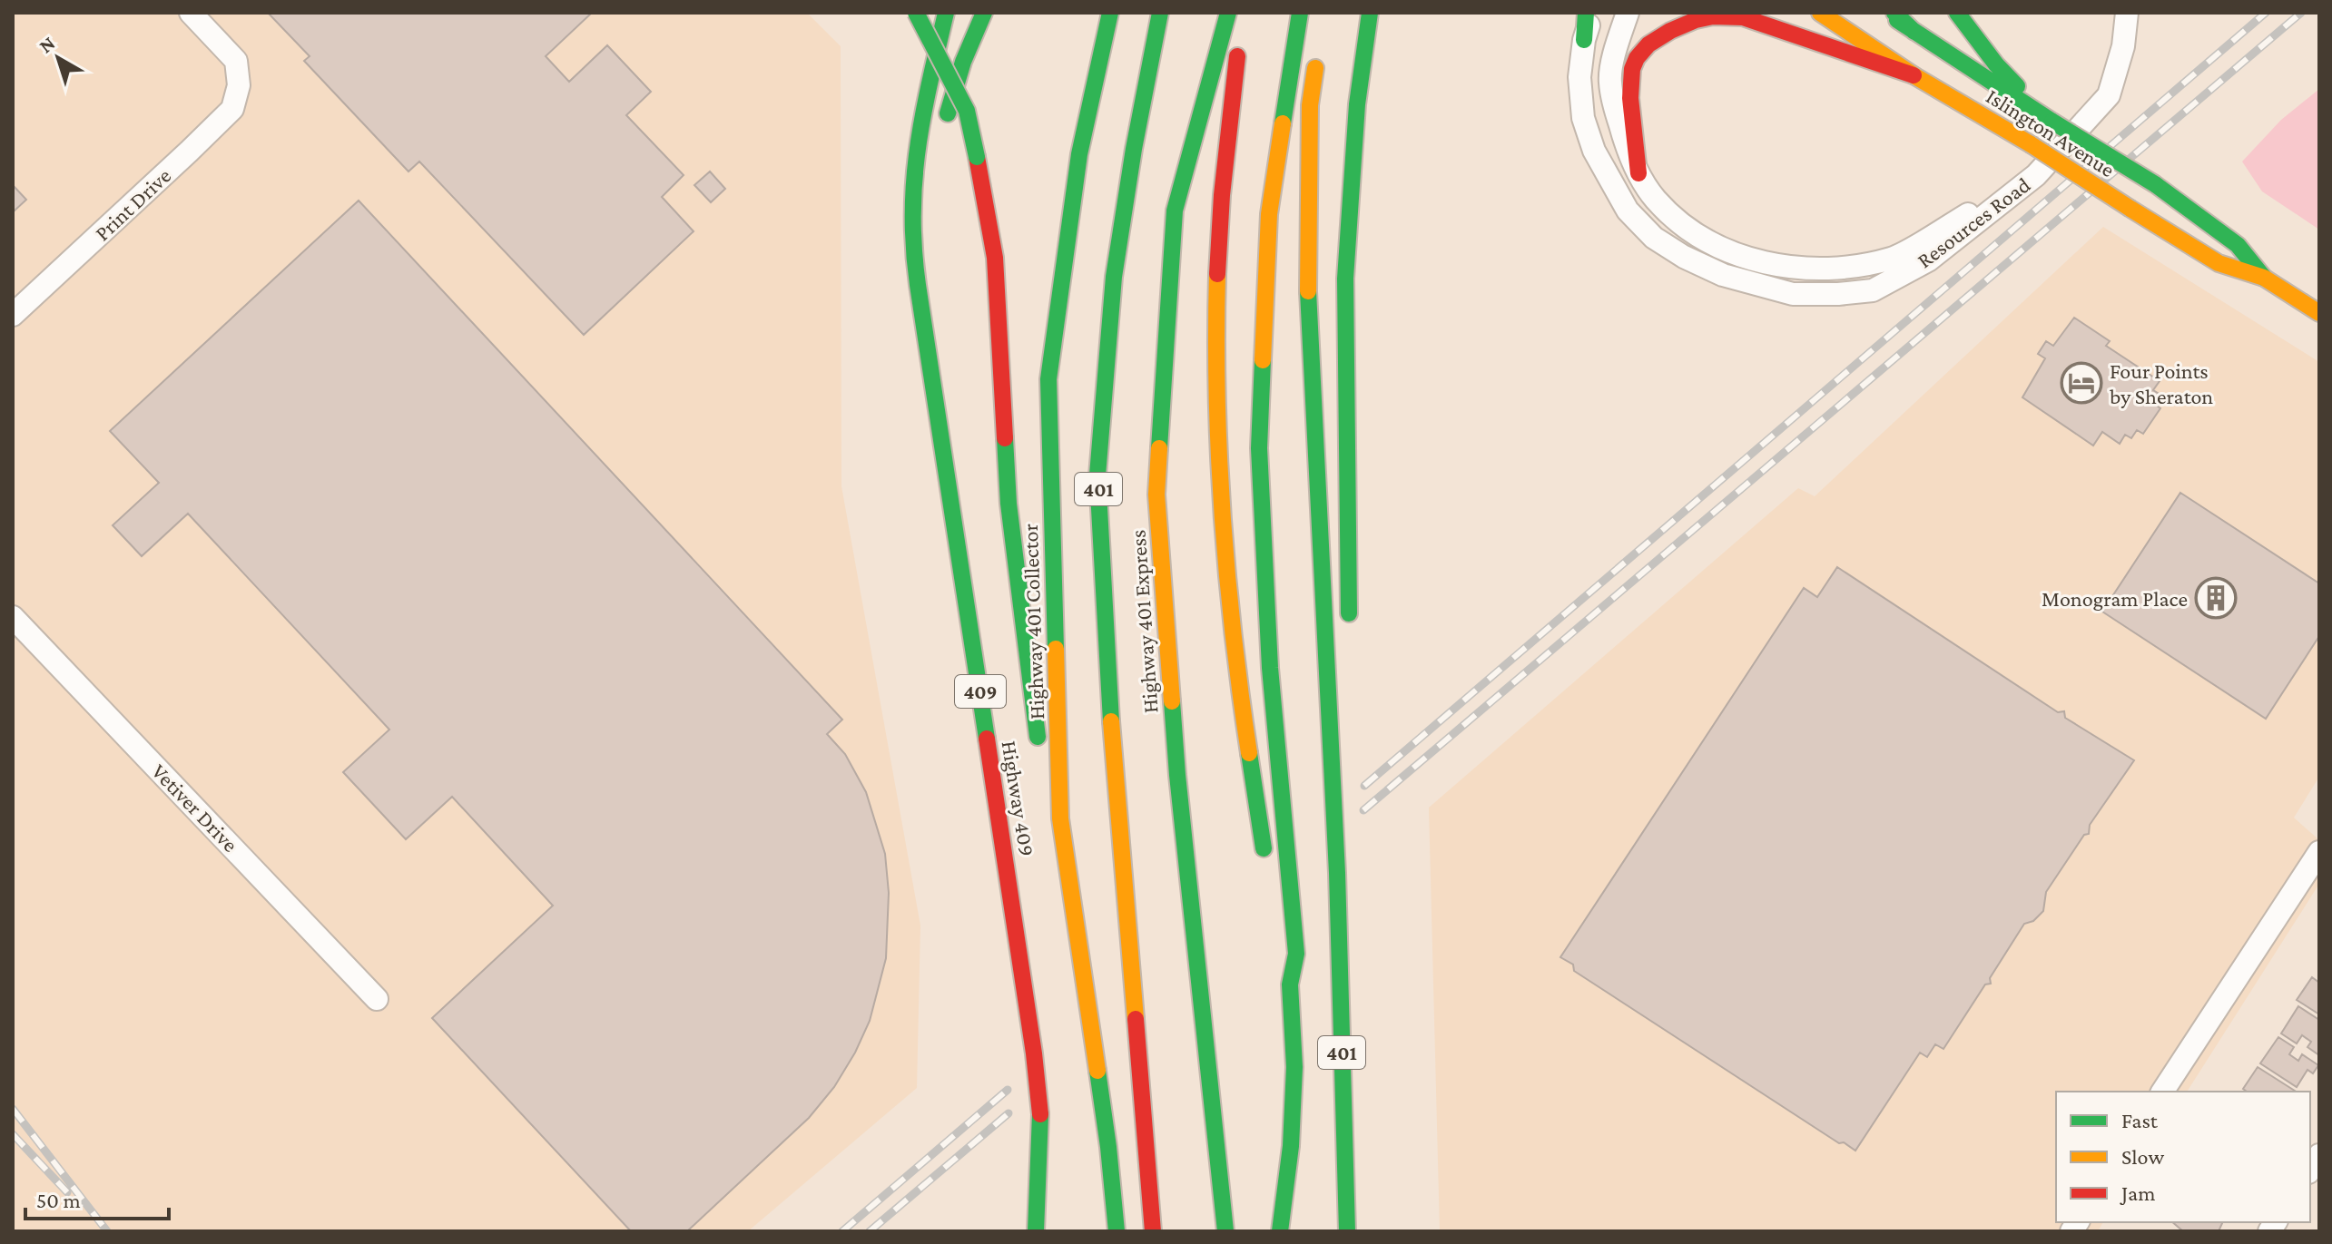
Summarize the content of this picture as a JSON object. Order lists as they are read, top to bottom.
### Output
{
  "streets": {
    "main road": [
      "Islington Avenue",
      "401",
      "Highway 401 Collector",
      "Highway 401 Express",
      "409",
      "Highway 409"
    ],
    "street": ["Print Drive", "Resources Road", "Vetiver Drive"]
  },
  "places": {
    "hotel": ["Four Points by Sheraton"],
    "building": ["Monogram Place"]
  },
  "legend": ["Fast", "Slow", "Jam"],
  "scale_bar": "50 m",
  "north": "top left"
}
